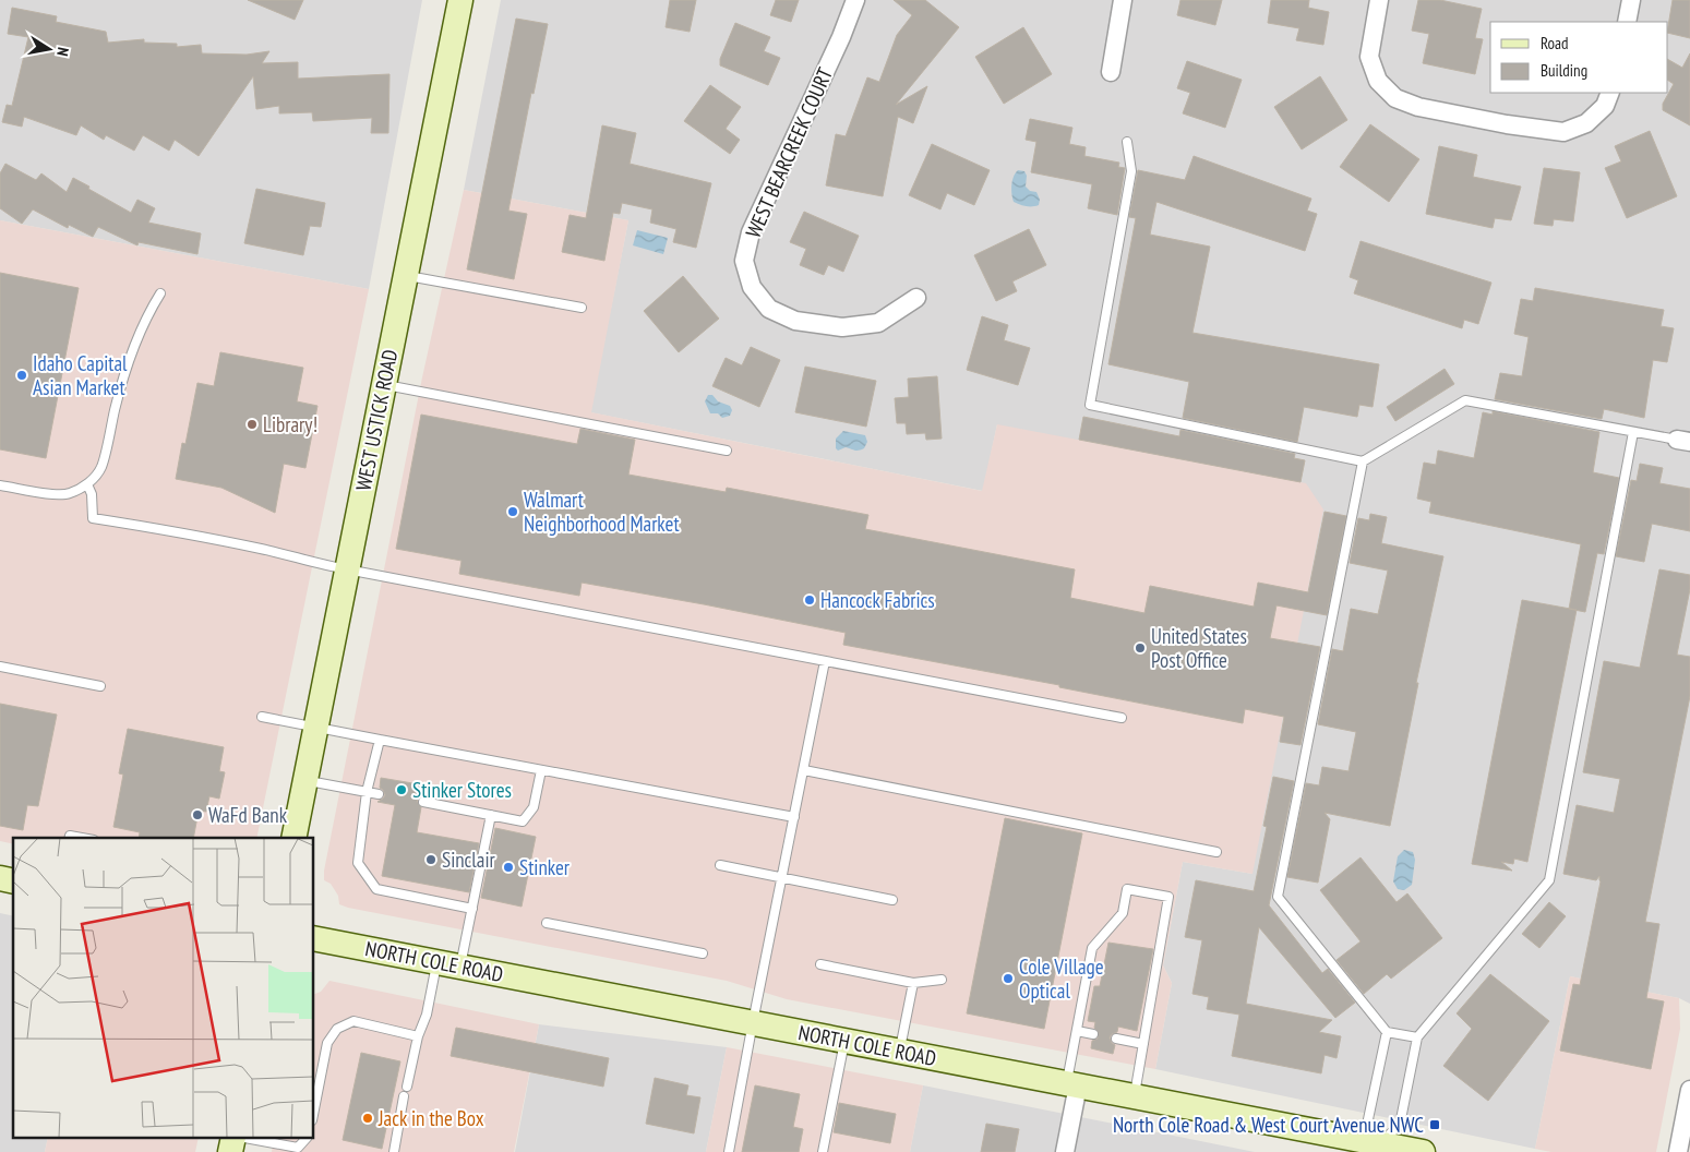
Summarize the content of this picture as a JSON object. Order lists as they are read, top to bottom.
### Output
{
  "streets": {
    "main road": ["WEST USTICK ROAD", "NORTH COLE ROAD"],
    "street": ["WEST BEARCREEK COURT"]
  },
  "places": {
    "other": [
      "Idaho Capital Asian Market",
      "Library!",
      "Walmart Neighborhood Market",
      "Hancock Fabrics",
      "United States Post Office",
      "Stinker Stores",
      "WaFd Bank",
      "Sinclair",
      "Stinker",
      "Cole Village Optical",
      "Jack in the Box"
    ],
    "transit": ["North Cole Road & West Court Avenue NWC"]
  },
  "legend": ["Road", "Building"],
  "north": "right"
}
